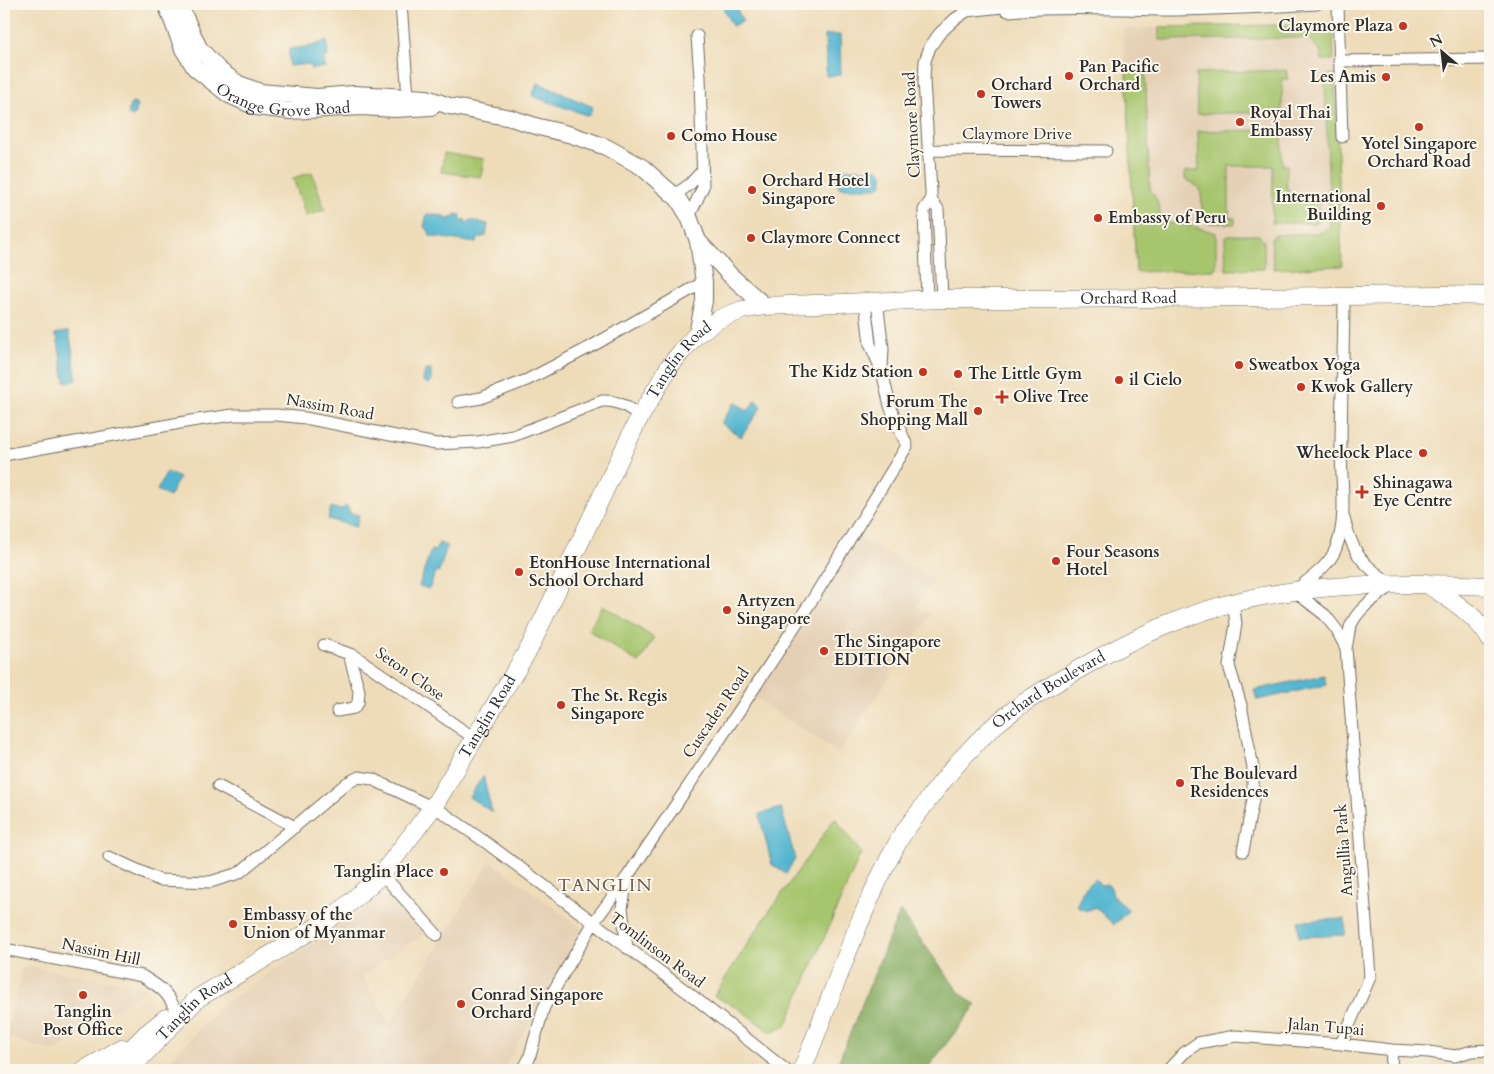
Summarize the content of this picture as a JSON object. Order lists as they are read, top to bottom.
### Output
{
  "streets": {
    "main road": ["Orchard Road", "Tanglin Road", "Orchard Boulevard"],
    "street": [
      "Orange Grove Road",
      "Claymore Road",
      "Claymore Drive",
      "Nassim Road",
      "Seton Close",
      "Cuscaden Road",
      "Angullia Park",
      "Tomlinson Road",
      "Nassim Hill",
      "Jalan Tupai"
    ]
  },
  "crossings": [
    ["Orange Grove Road", "Orchard Road"],
    ["Orange Grove Road", "Tanglin Road"],
    ["Claymore Road", "Claymore Drive"],
    ["Claymore Road", "Orchard Road"],
    ["Orchard Road", "Tanglin Road"],
    ["Orchard Road", "Cuscaden Road"],
    ["Tanglin Road", "Nassim Road"],
    ["Tanglin Road", "Seton Close"],
    ["Tanglin Road", "Tomlinson Road"],
    ["Orchard Boulevard", "Angullia Park"],
    ["Cuscaden Road", "Tomlinson Road"],
    ["Angullia Park", "Jalan Tupai"]
  ],
  "districts": ["TANGLIN"],
  "places": {
    "other": [
      "Claymore Plaza",
      "Pan Pacific Orchard",
      "Les Amis",
      "Orchard Towers",
      "Royal Thai Embassy",
      "Yotel Singapore Orchard Road",
      "Como House",
      "Orchard Hotel Singapore",
      "International Building",
      "Embassy of Peru",
      "Claymore Connect",
      "Sweatbox Yoga",
      "The Kidz Station",
      "The Little Gym",
      "il Cielo",
      "Kwok Gallery",
      "Forum The Shopping Mall",
      "Wheelock Place",
      "Four Seasons Hotel",
      "EtonHouse International School Orchard",
      "Artyzen Singapore",
      "The Singapore EDITION",
      "The St. Regis Singapore",
      "The Boulevard Residences",
      "Tanglin Place",
      "Embassy of the Union of Myanmar",
      "Tanglin Post Office",
      "Conrad Singapore Orchard"
    ],
    "health": ["Olive Tree", "Shinagawa Eye Centre"]
  },
  "north": "top left"
}
